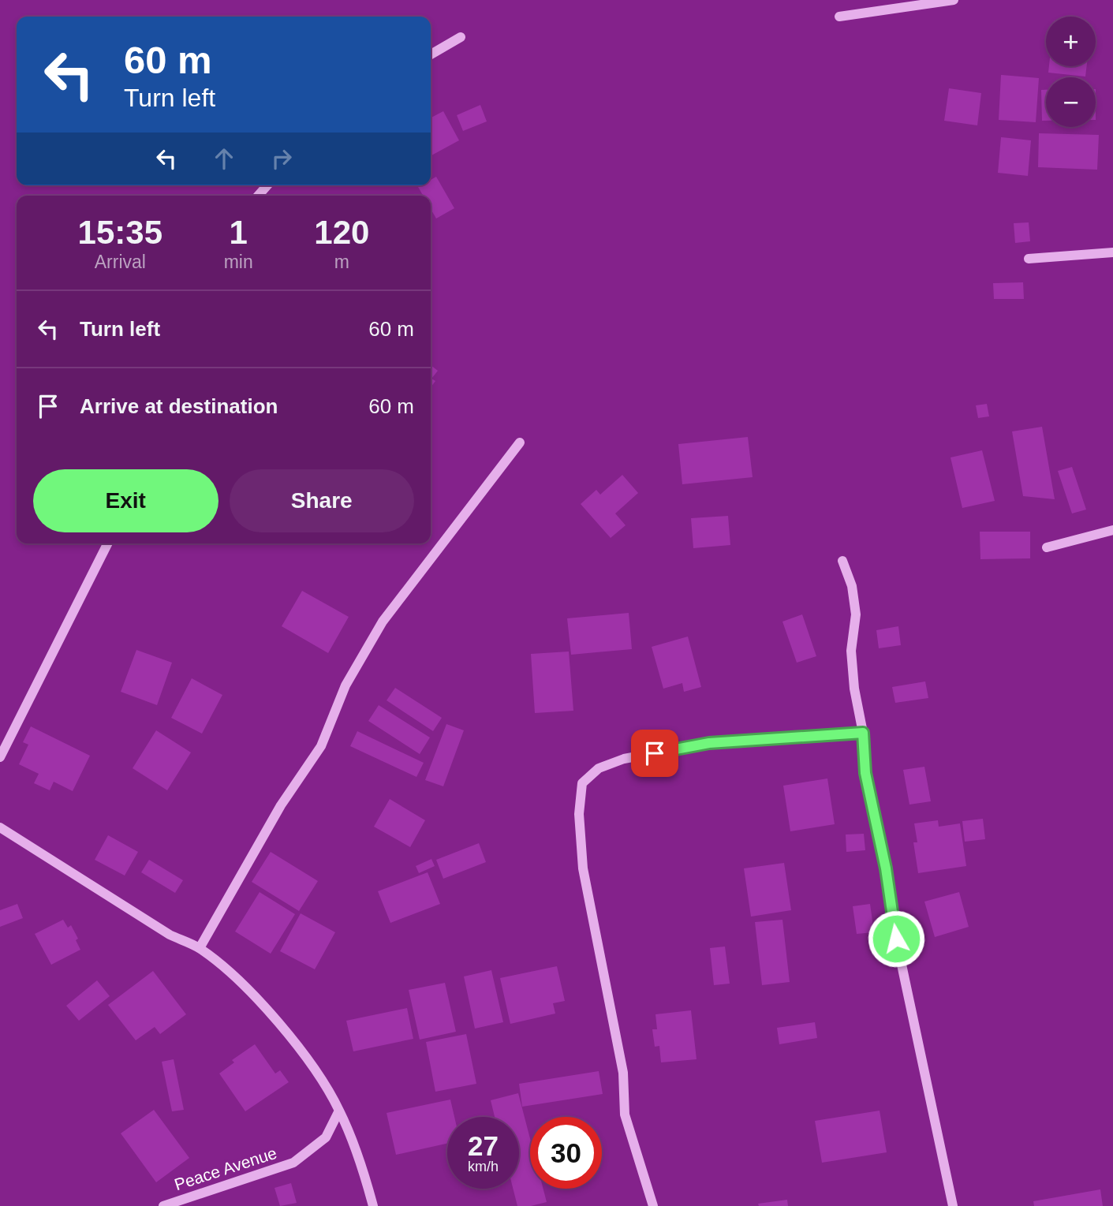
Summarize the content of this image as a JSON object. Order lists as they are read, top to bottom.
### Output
{
  "streets": {
    "street": ["Peace Avenue"]
  },
  "page": {
    "map_buttons": ["+", "−"],
    "turn": ["60 m", "Turn left"],
    "eta": [
      "15:35",
      "Arrival",
      "1",
      "min",
      "120",
      "m"
    ],
    "list": [
      {
        "name": "Turn left",
        "value": "60 m"
      },
      {
        "name": "Arrive at destination",
        "value": "60 m"
      }
    ],
    "buttons": ["Exit", "Share"],
    "speed": "27 km/h",
    "limit": "30"
  }
}
